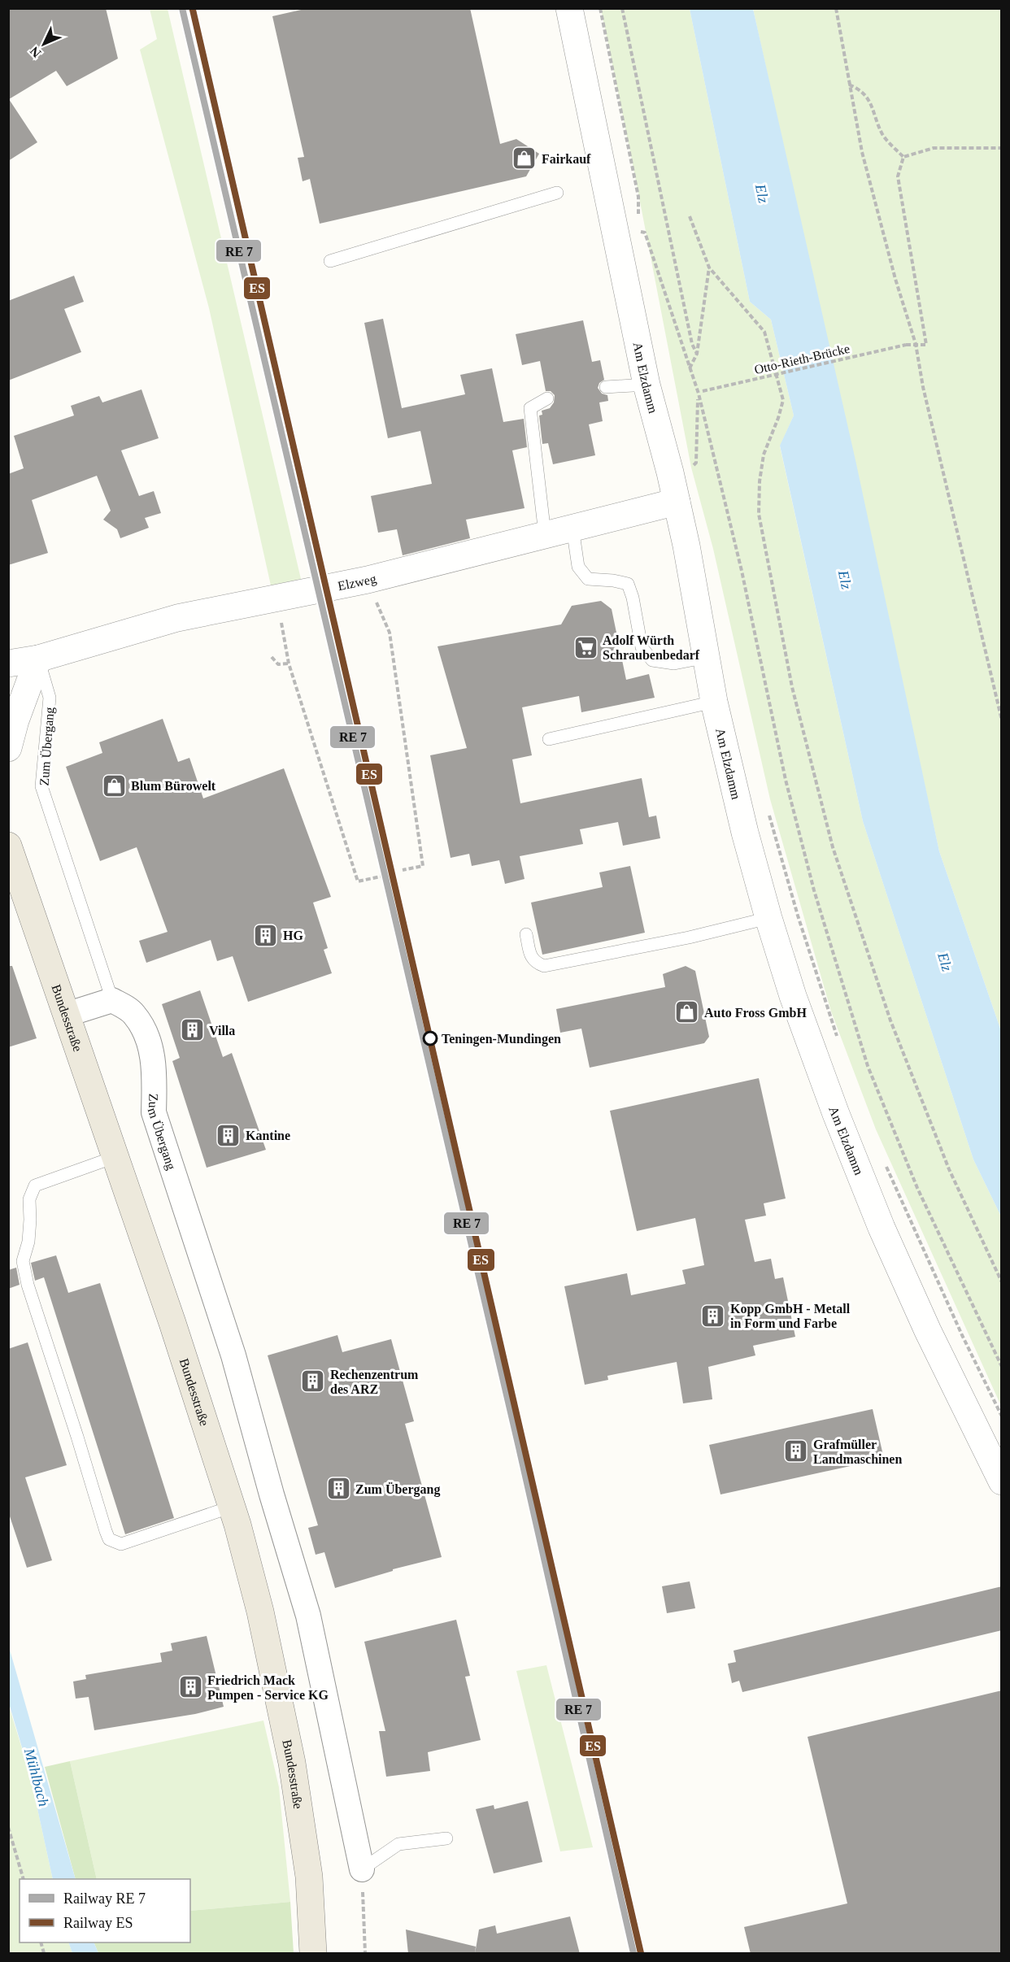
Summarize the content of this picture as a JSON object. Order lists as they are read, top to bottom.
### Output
{
  "streets": {
    "main road": ["Bundesstraße"],
    "street": ["Am Elzdamm", "Elzweg", "Zum Übergang"],
    "path": ["Otto-Rieth-Brücke"]
  },
  "crossings": [
    ["Am Elzdamm", "Elzweg"],
    ["Elzweg", "Zum Übergang"]
  ],
  "water": ["Elz", "Mühlbach"],
  "places": {
    "shop": ["Fairkauf", "Blum Bürowelt", "Auto Fross GmbH"],
    "supermarket": ["Adolf Würth Schraubenbedarf"],
    "building": [
      "HG",
      "Villa",
      "Kantine",
      "Kopp GmbH - Metall in Form und Farbe",
      "Rechenzentrum des ARZ",
      "Grafmüller Landmaschinen",
      "Zum Übergang",
      "Friedrich Mack Pumpen - Service KG"
    ],
    "other": ["Teningen-Mundingen"]
  },
  "lines": ["rail line ES"],
  "legend": ["Railway RE 7", "Railway ES"],
  "north": "bottom left"
}
